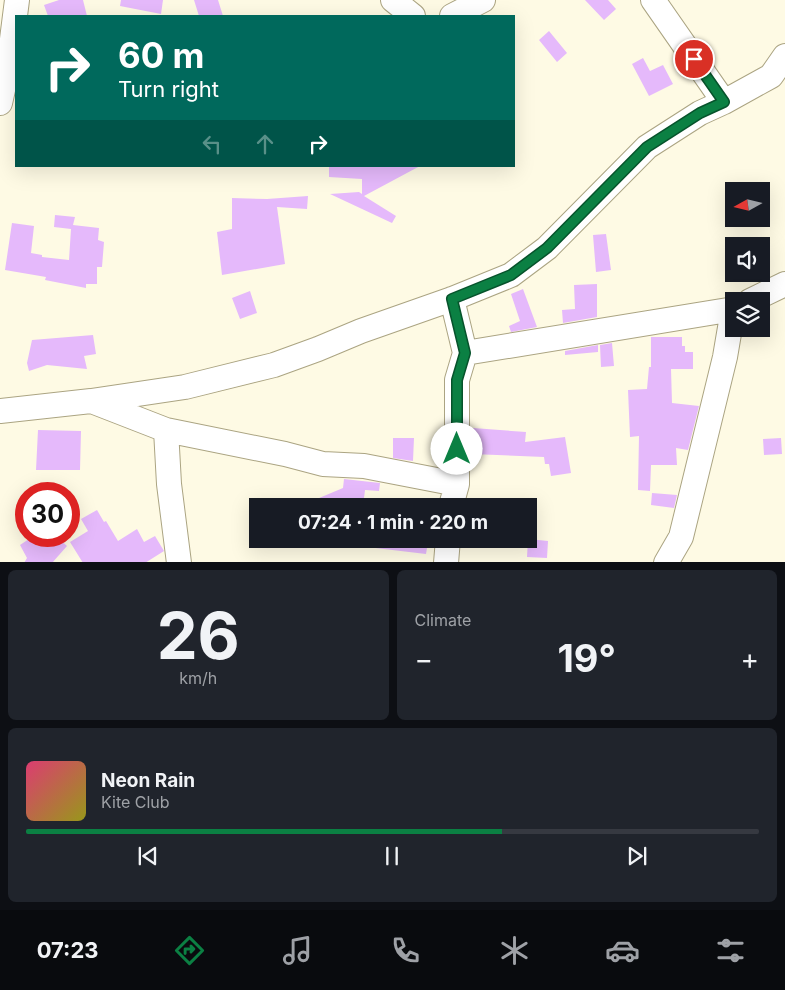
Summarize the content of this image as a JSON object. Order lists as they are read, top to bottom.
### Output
{
  "north": "left",
  "page": {
    "turn": ["60 m", "Turn right"],
    "limit": "30",
    "trip": "07:24 · 1 min · 220 m",
    "tile": [
      ["26", "km/h"],
      "Climate"
    ],
    "heat": ["−", "19°", "+"],
    "song": ["Neon Rain", "Kite Club"],
    "tabs": "07:23"
  }
}
